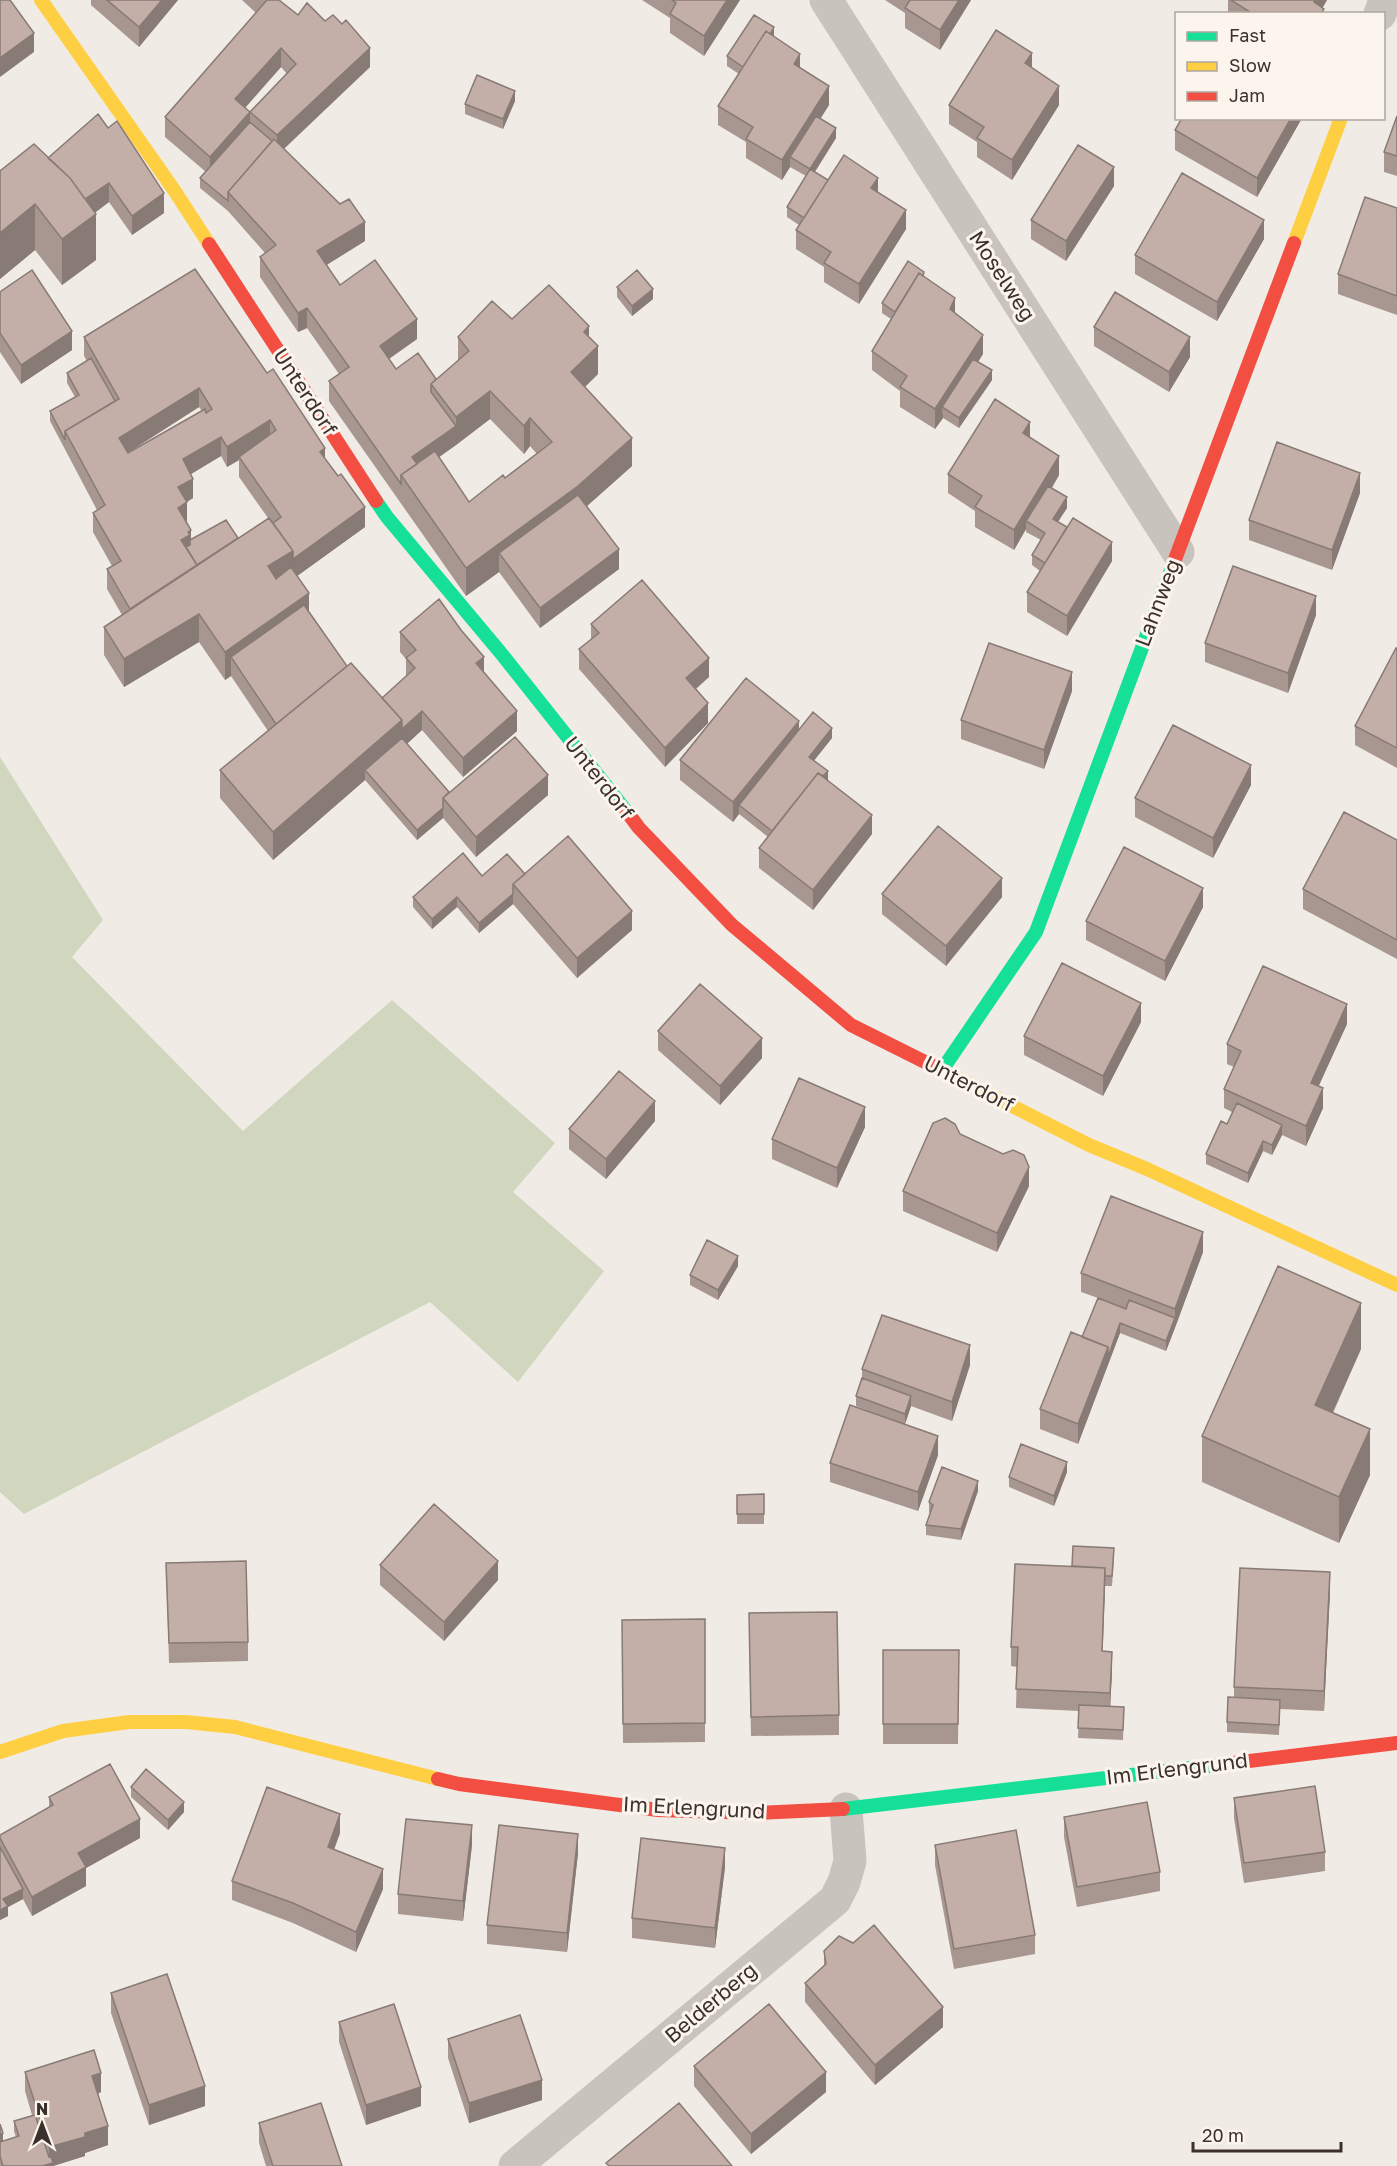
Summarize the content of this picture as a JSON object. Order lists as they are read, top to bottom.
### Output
{
  "streets": {
    "street": [
      "Moselweg",
      "Unterdorf",
      "Lahnweg",
      "Im Erlengrund",
      "Belderberg"
    ]
  },
  "crossings": [
    ["Moselweg", "Lahnweg"],
    ["Unterdorf", "Lahnweg"],
    ["Im Erlengrund", "Belderberg"]
  ],
  "legend": ["Fast", "Slow", "Jam"],
  "scale_bar": "20 m",
  "north": "top"
}
